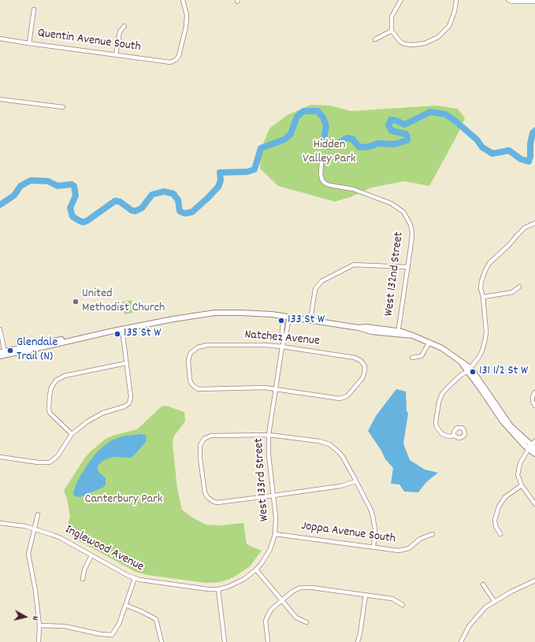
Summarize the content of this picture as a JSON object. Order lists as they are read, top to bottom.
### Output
{
  "streets": {
    "street": [
      "Quentin Avenue South",
      "West 132nd Street",
      "Natchez Avenue",
      "West 133rd Street",
      "Joppa Avenue South",
      "Inglewood Avenue"
    ]
  },
  "crossings": [
    ["Natchez Avenue", "West 133rd Street"],
    ["West 133rd Street", "Joppa Avenue South"],
    ["West 133rd Street", "Inglewood Avenue"]
  ],
  "parks": ["Hidden Valley Park", "Canterbury Park"],
  "places": [
    "United Methodist Church",
    "133 St W",
    "135 St W",
    "Glendale Trail (N)",
    "131 1/2 St W"
  ],
  "north": "right"
}
